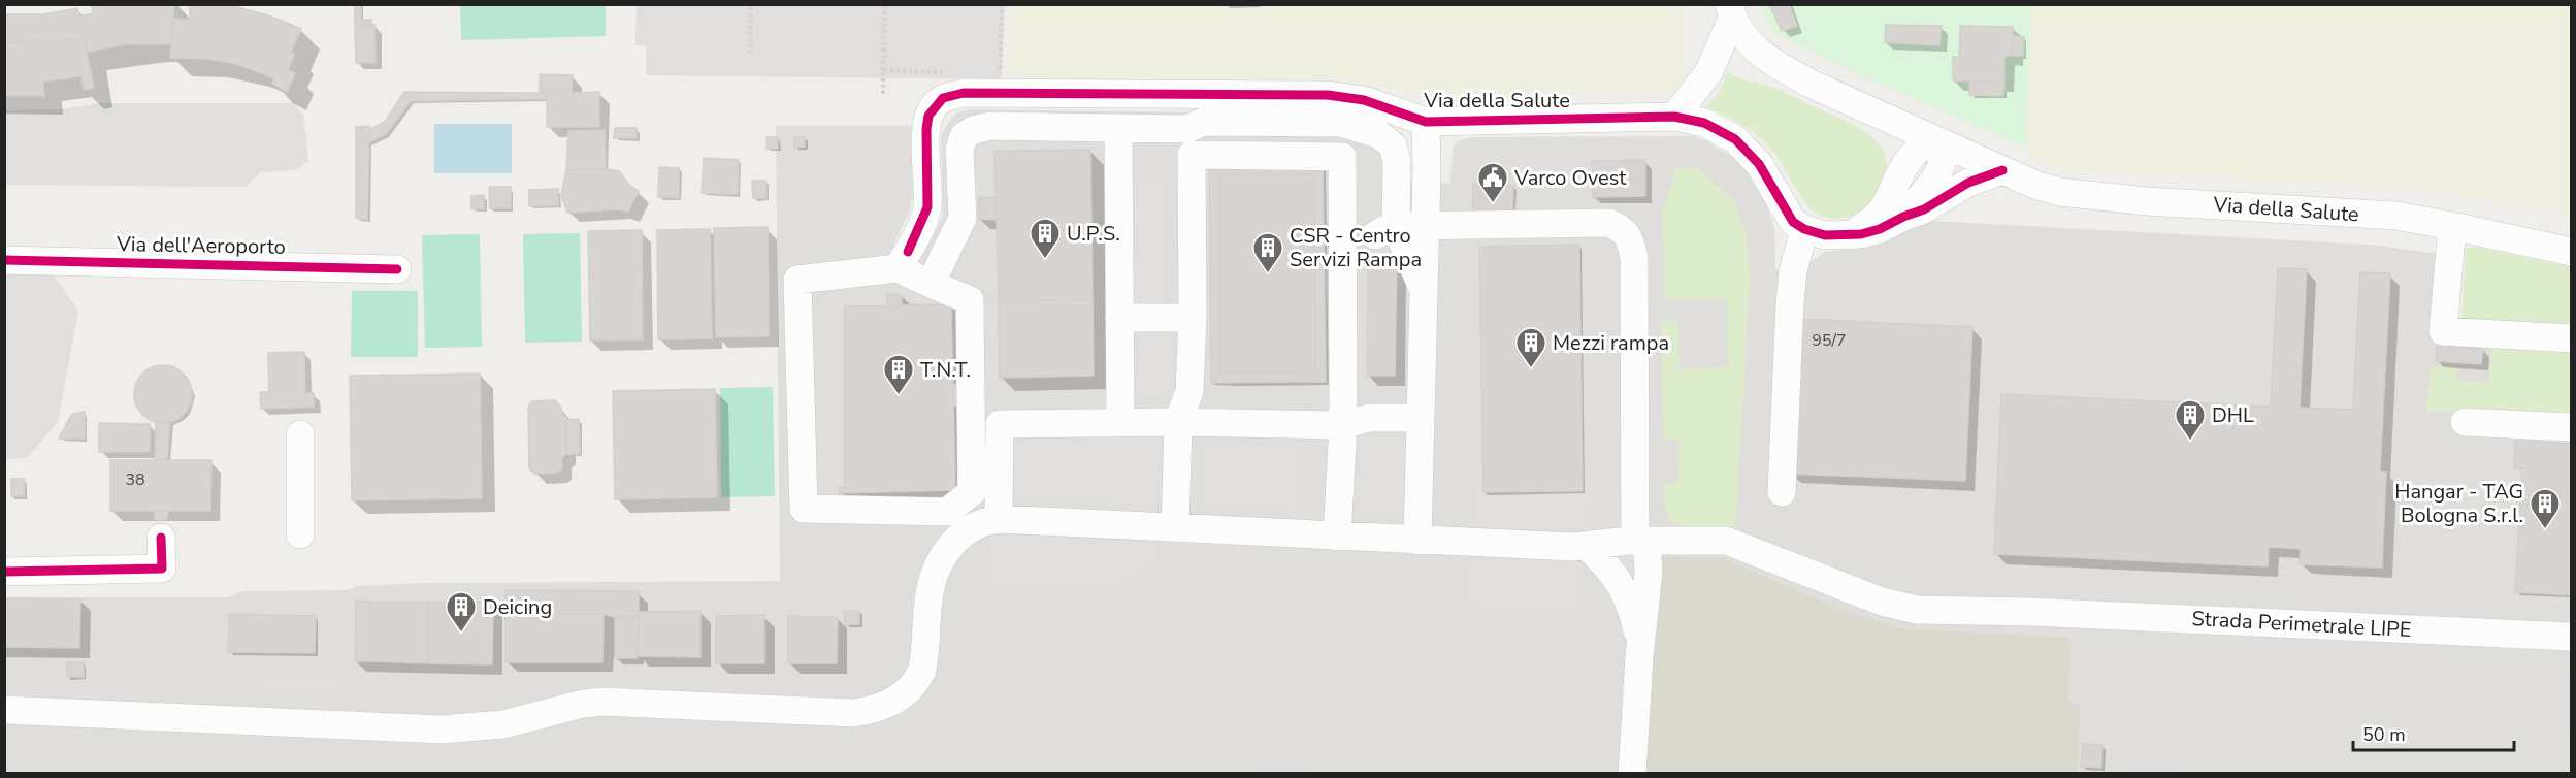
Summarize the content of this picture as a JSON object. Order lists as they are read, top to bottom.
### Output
{
  "streets": {
    "street": ["Via della Salute", "Via dell'Aeroporto", "Strada Perimetrale LIPE"]
  },
  "places": {
    "public building": ["Varco Ovest"],
    "building": [
      "U.P.S.",
      "CSR - Centro Servizi Rampa",
      "Mezzi rampa",
      "T.N.T.",
      "DHL",
      "Hangar - TAG Bologna S.r.l.",
      "Deicing"
    ]
  },
  "house_numbers": ["95/7", "38"],
  "scale_bar": "50 m"
}
